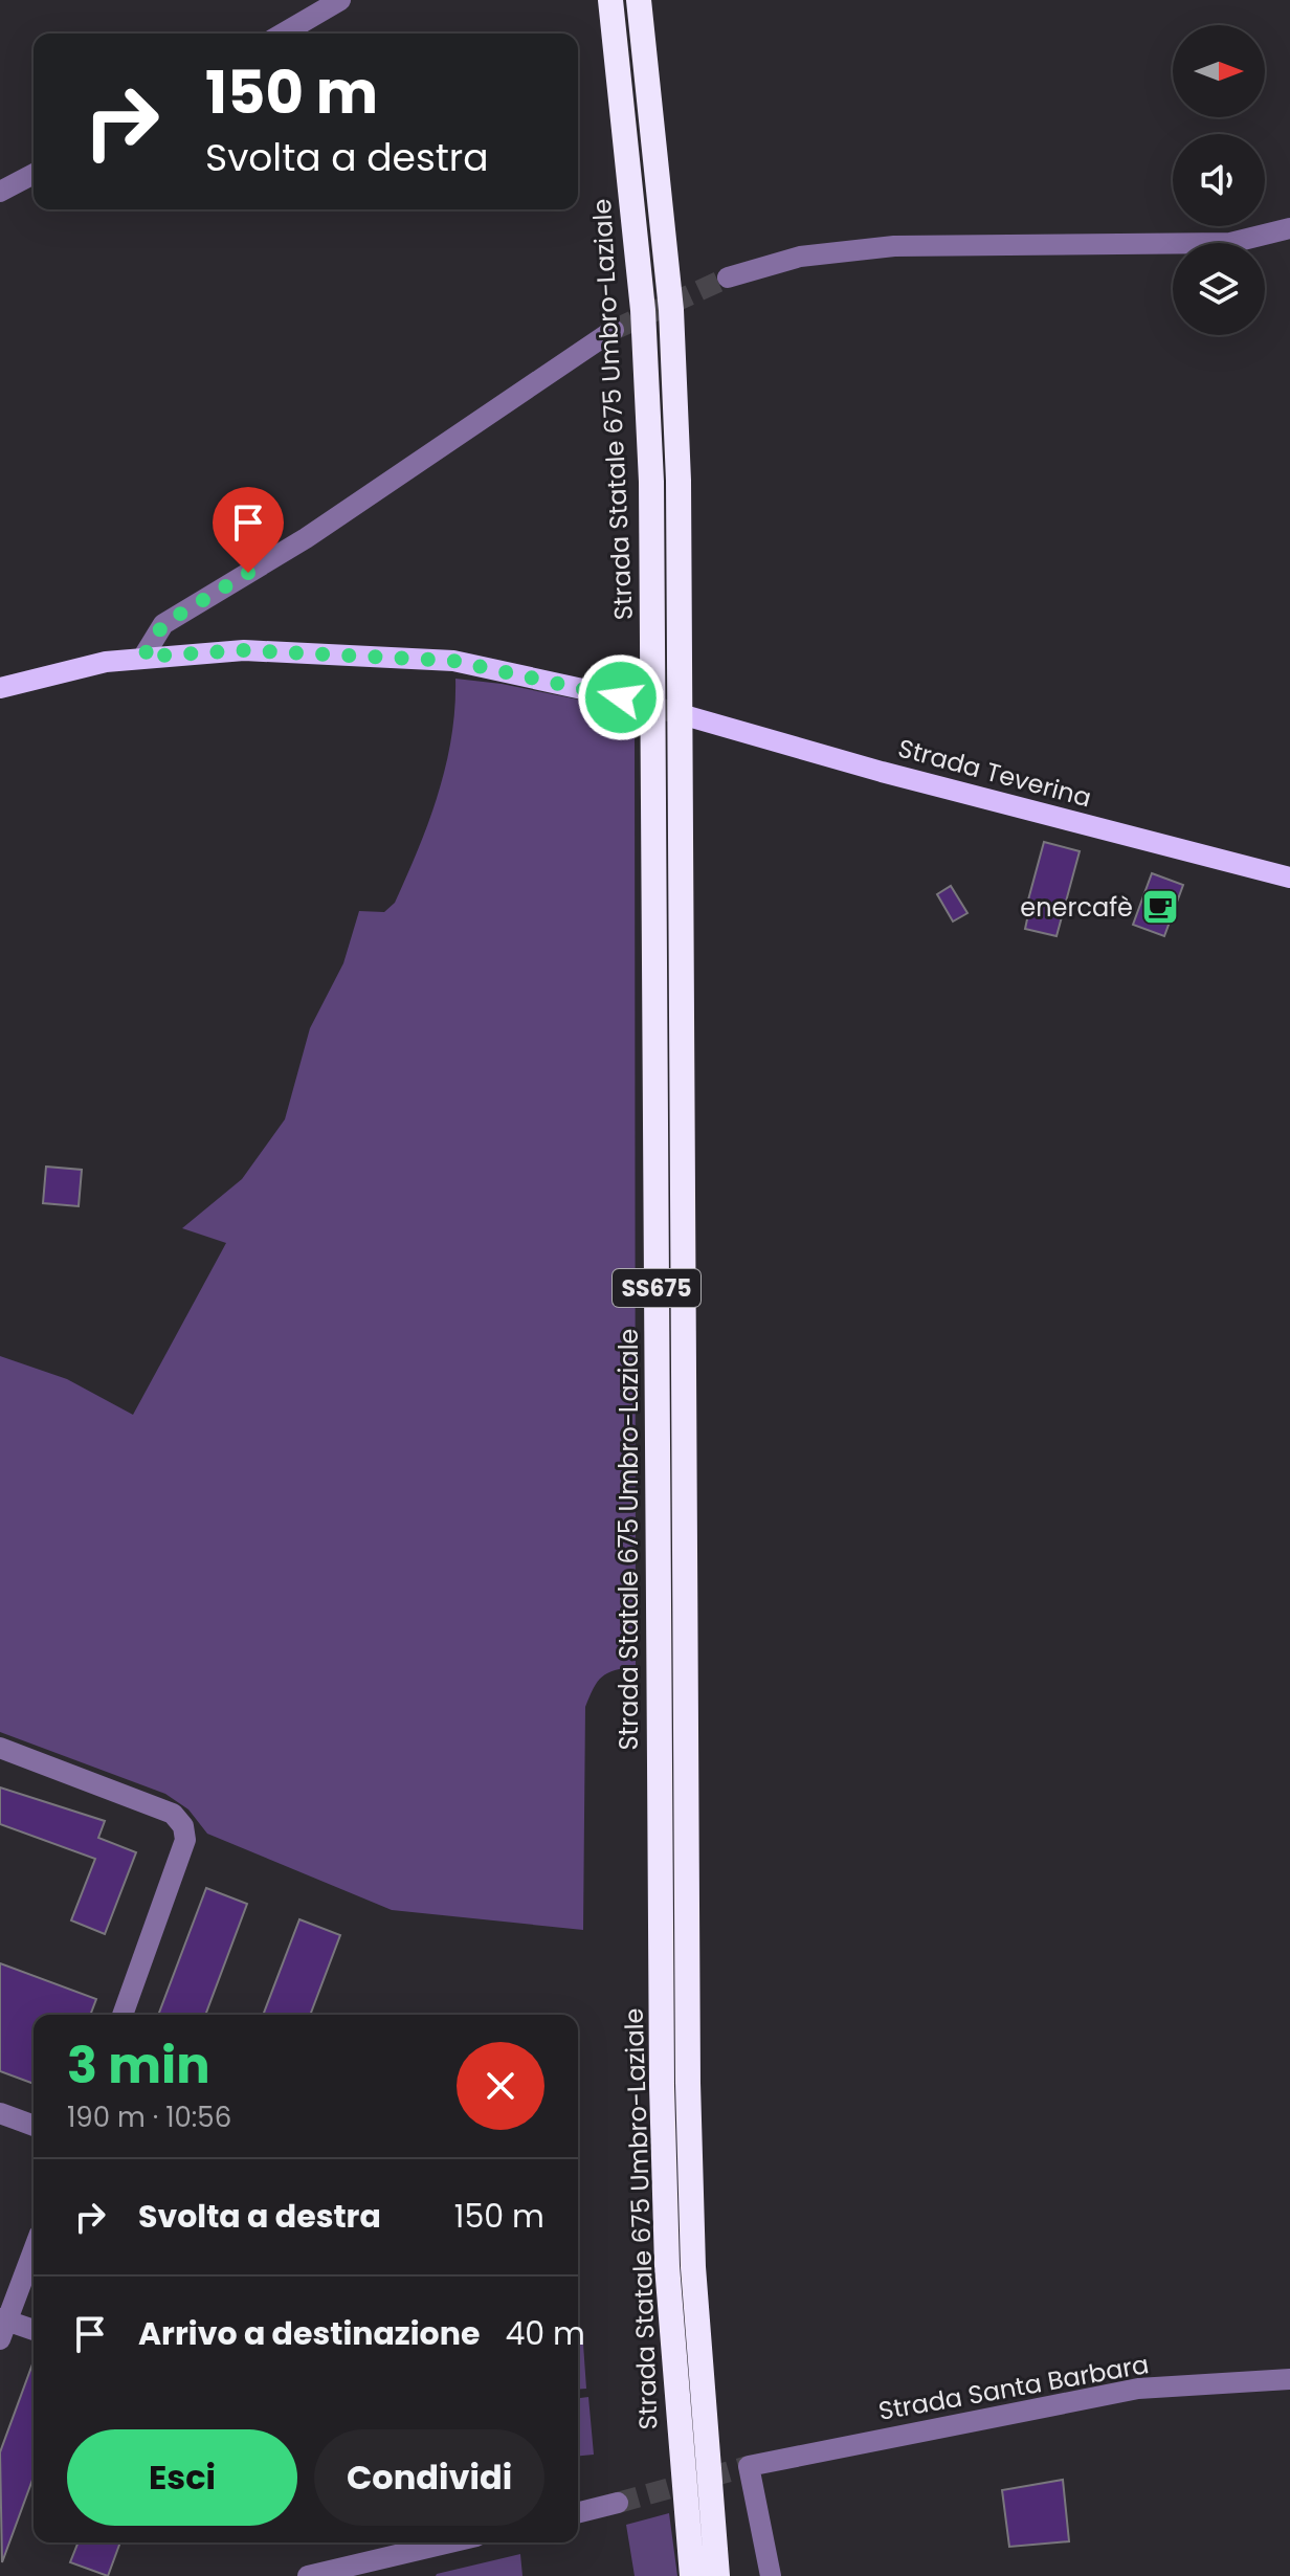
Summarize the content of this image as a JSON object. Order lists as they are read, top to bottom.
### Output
{
  "streets": {
    "highway": ["Strada Statale 675 Umbro-Laziale", "SS675"],
    "main road": ["Strada Teverina"],
    "street": ["Strada Santa Barbara"]
  },
  "places": {
    "cafe": ["enercafè"]
  },
  "north": "right",
  "page": {
    "turn": ["150 m", "Svolta a destra"],
    "heading": ["3 min", "190 m · 10:56"],
    "list": [
      {
        "name": "Svolta a destra",
        "value": "150 m"
      },
      {
        "name": "Arrivo a destinazione",
        "value": "40 m"
      }
    ],
    "buttons": ["Esci", "Condividi"]
  }
}
